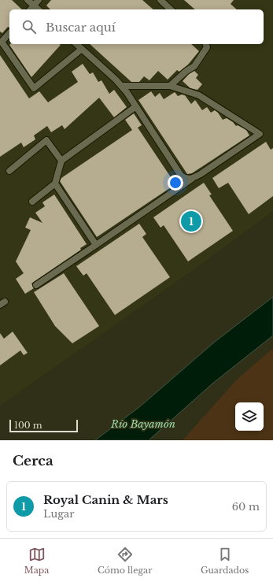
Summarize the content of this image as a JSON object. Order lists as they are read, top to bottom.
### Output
{
  "water": ["Río Bayamón"],
  "scale_bar": "100 m",
  "page": {
    "search": "Buscar aquí",
    "pins": "1",
    "scale": "100 m",
    "heading": "Cerca",
    "list": [
      {
        "mark": "1",
        "name": "Royal Canin & Mars",
        "note": "Lugar",
        "value": "60 m"
      }
    ],
    "nav": ["Mapa", "Cómo llegar", "Guardados"]
  }
}
